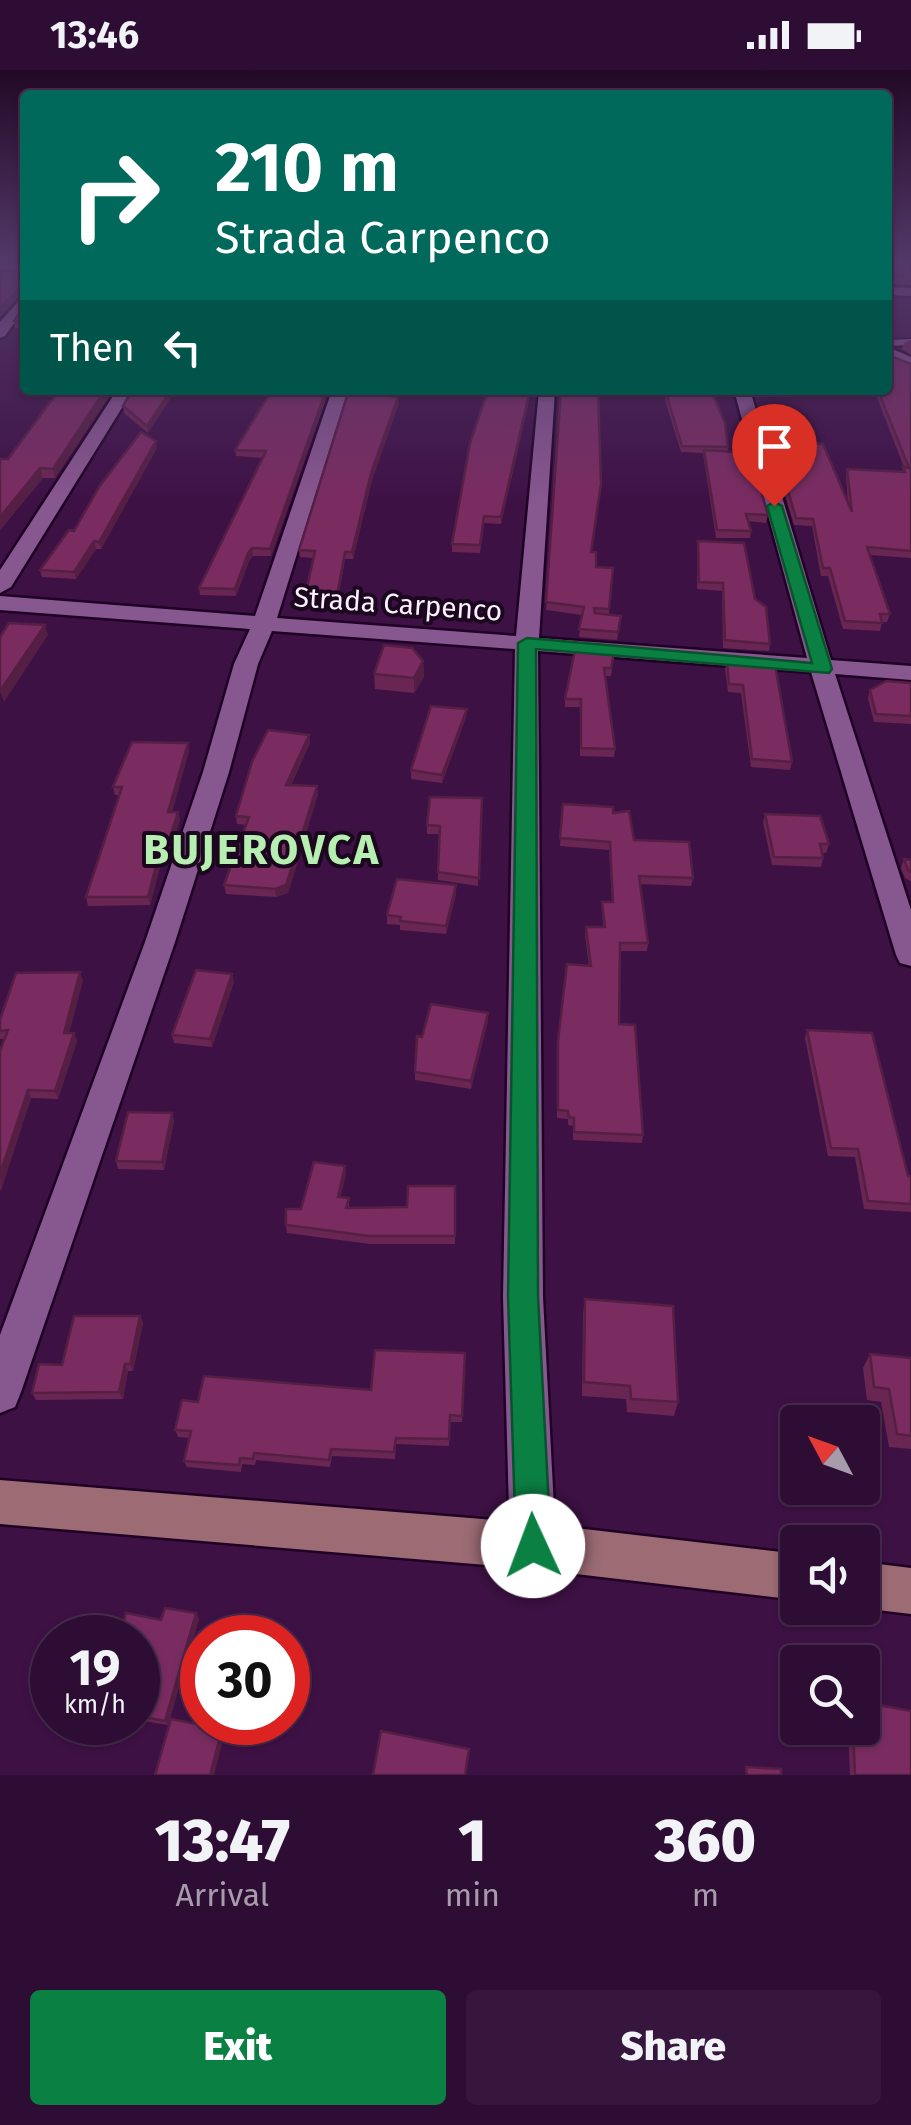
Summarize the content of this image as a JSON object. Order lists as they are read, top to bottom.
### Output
{
  "streets": {
    "street": ["Strada Carpenco"]
  },
  "districts": ["BUJEROVCA"],
  "north": "top left",
  "page": {
    "status": "13:46",
    "turn": ["210 m", "Strada Carpenco"],
    "then": "Then",
    "speed": "19 km/h",
    "limit": "30",
    "eta": [
      "13:47",
      "Arrival",
      "1",
      "min",
      "360",
      "m"
    ],
    "buttons": ["Exit", "Share"]
  }
}
